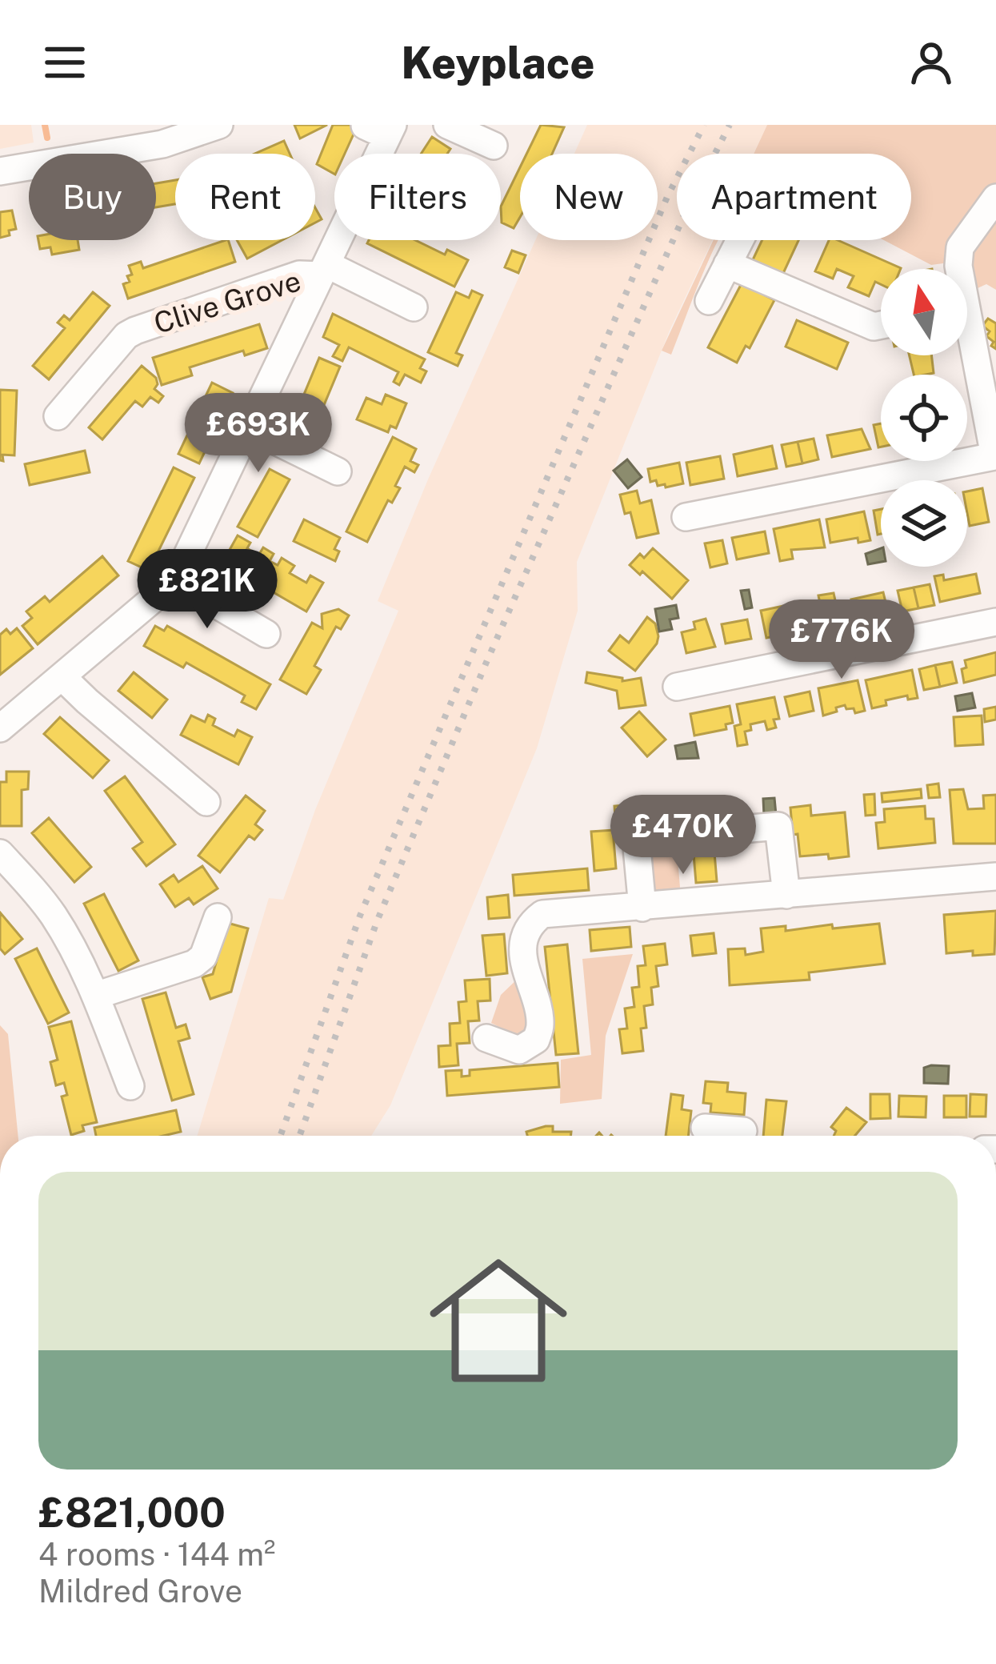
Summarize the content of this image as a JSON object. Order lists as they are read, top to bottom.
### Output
{
  "streets": {
    "street": ["Clive Grove"]
  },
  "north": "top",
  "page": {
    "header": "Keyplace",
    "chip": [
      "Buy",
      "Rent",
      "Filters",
      "New",
      "Apartment"
    ],
    "price": [
      "£693K",
      "£821K",
      "£776K",
      "£470K"
    ],
    "list": [
      {
        "name": "£821,000",
        "note": "4 rooms · 144 m² · Mildred Grove"
      }
    ]
  }
}
